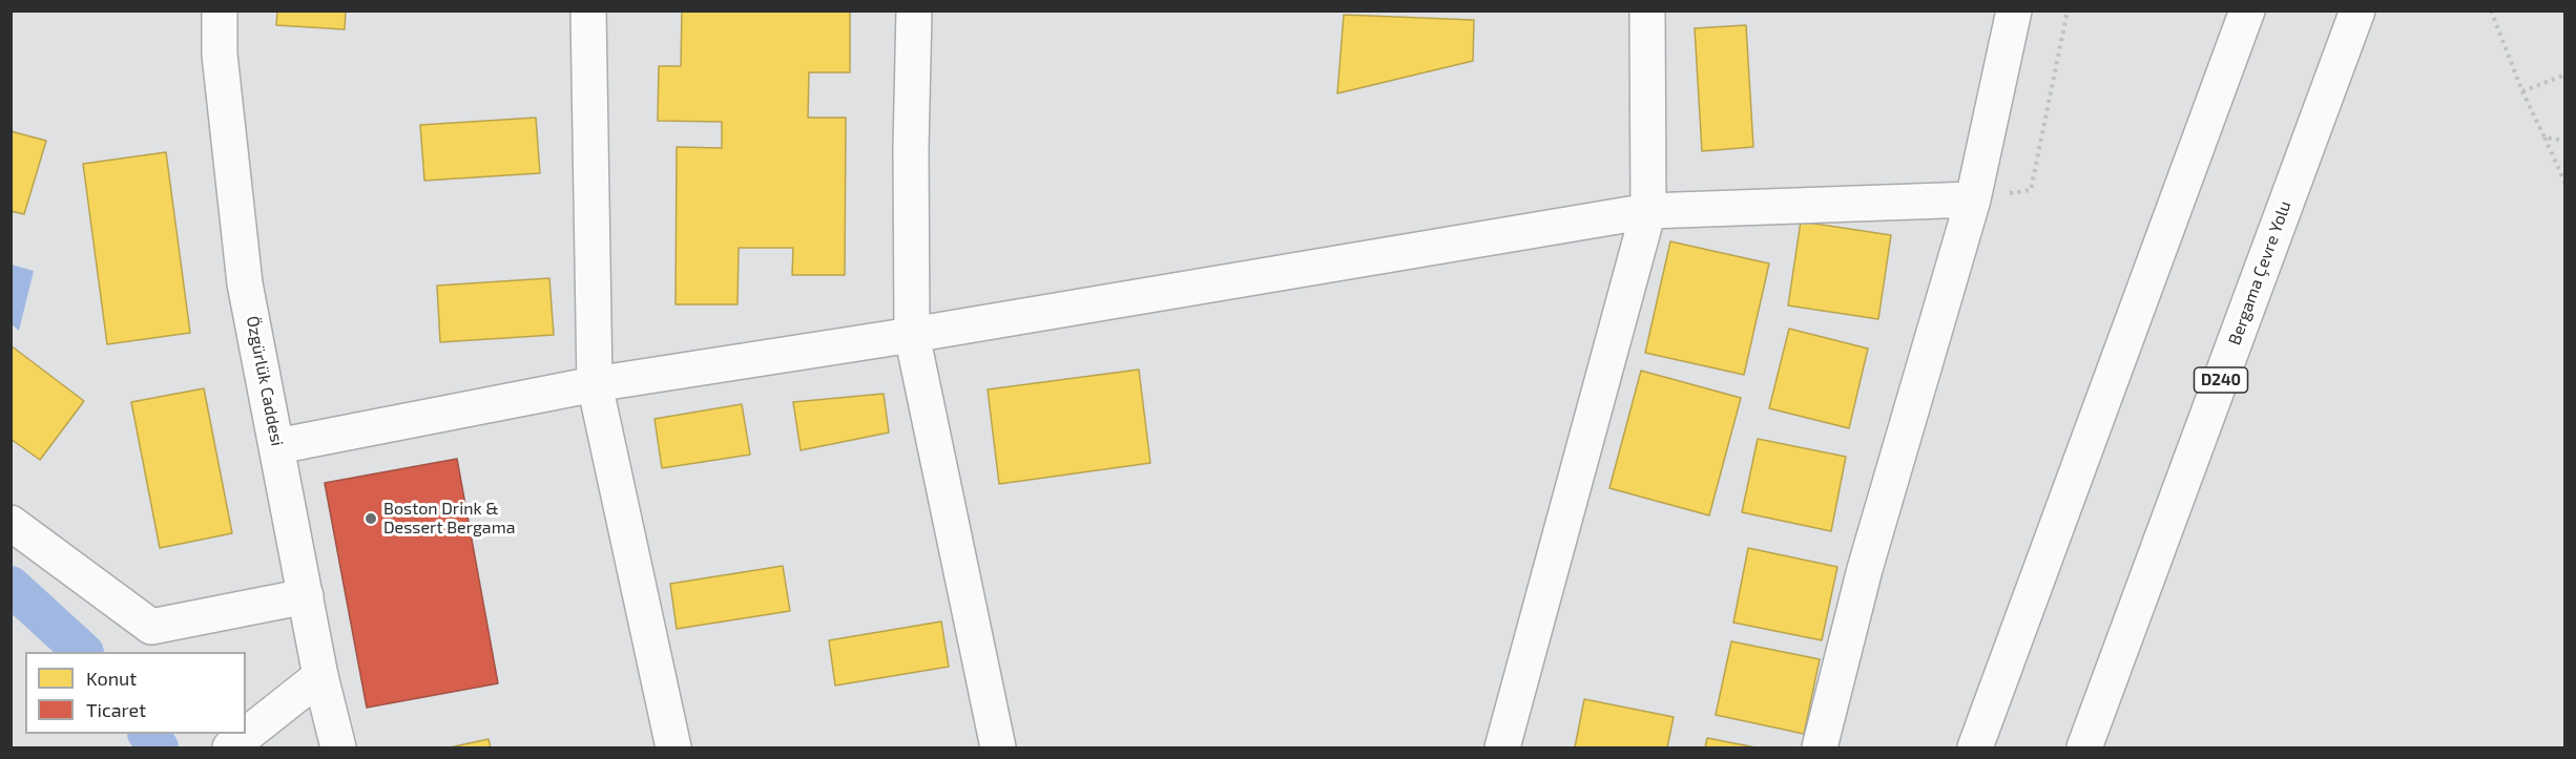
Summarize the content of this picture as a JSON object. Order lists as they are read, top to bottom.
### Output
{
  "streets": {
    "main road": ["Bergama Çevre Yolu", "D240", "Özgürlük Caddesi"]
  },
  "places": ["Boston Drink & Dessert Bergama"],
  "legend": ["Konut", "Ticaret"]
}
